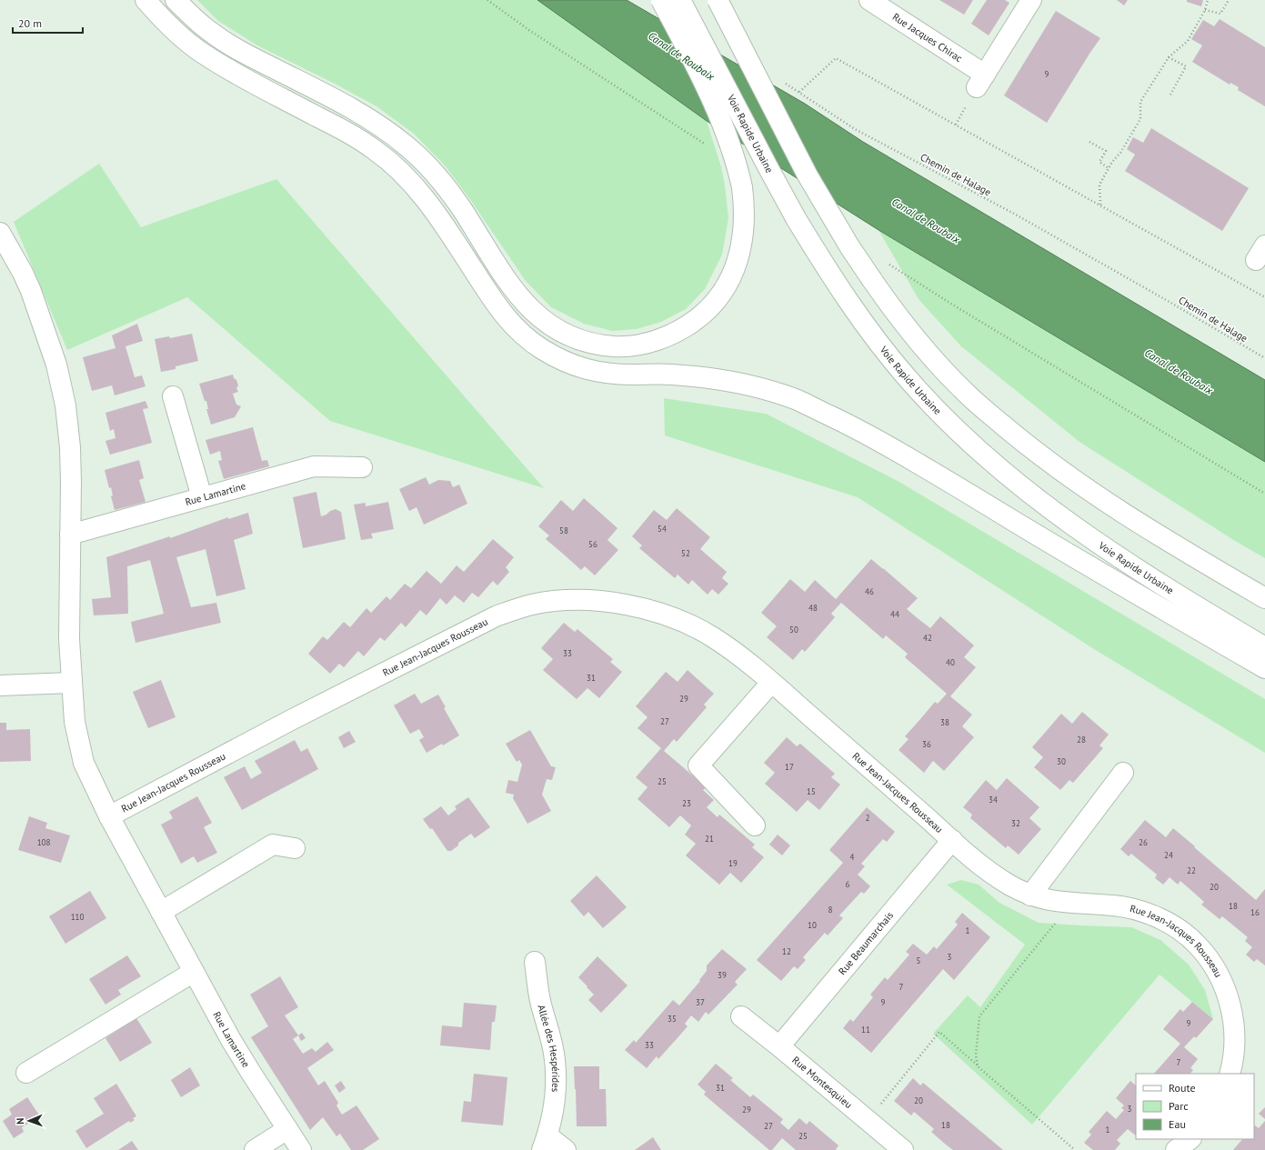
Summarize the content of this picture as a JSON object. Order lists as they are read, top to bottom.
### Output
{
  "streets": {
    "main road": [
      "Rue Jacques Chirac",
      "Voie Rapide Urbaine",
      "Rue Lamartine",
      "Rue Jean-Jacques Rousseau",
      "Rue Beaumarchais",
      "Allée des Hespérides",
      "Rue Montesquieu"
    ],
    "path": ["Chemin de Halage"]
  },
  "crossings": [
    ["Rue Lamartine", "Rue Jean-Jacques Rousseau"],
    ["Rue Jean-Jacques Rousseau", "Rue Beaumarchais"],
    ["Rue Beaumarchais", "Rue Montesquieu"]
  ],
  "water": ["Canal de Roubaix"],
  "house_numbers": [
    "9",
    "54",
    "58",
    "56",
    "52",
    "46",
    "48",
    "44",
    "50",
    "42",
    "33",
    "40",
    "31",
    "29",
    "27",
    "38",
    "28",
    "36",
    "30",
    "17",
    "25",
    "15",
    "34",
    "23",
    "2",
    "32",
    "21",
    "108",
    "26",
    "24",
    "4",
    "19",
    "22",
    "6",
    "20",
    "18",
    "8",
    "16",
    "110",
    "10",
    "1",
    "12",
    "3",
    "5",
    "39",
    "7",
    "37",
    "9",
    "35",
    "9",
    "11",
    "33",
    "7",
    "31",
    "20",
    "3",
    "29",
    "18",
    "27",
    "1",
    "25"
  ],
  "legend": ["Route", "Parc", "Eau"],
  "scale_bar": "20 m",
  "north": "left"
}
